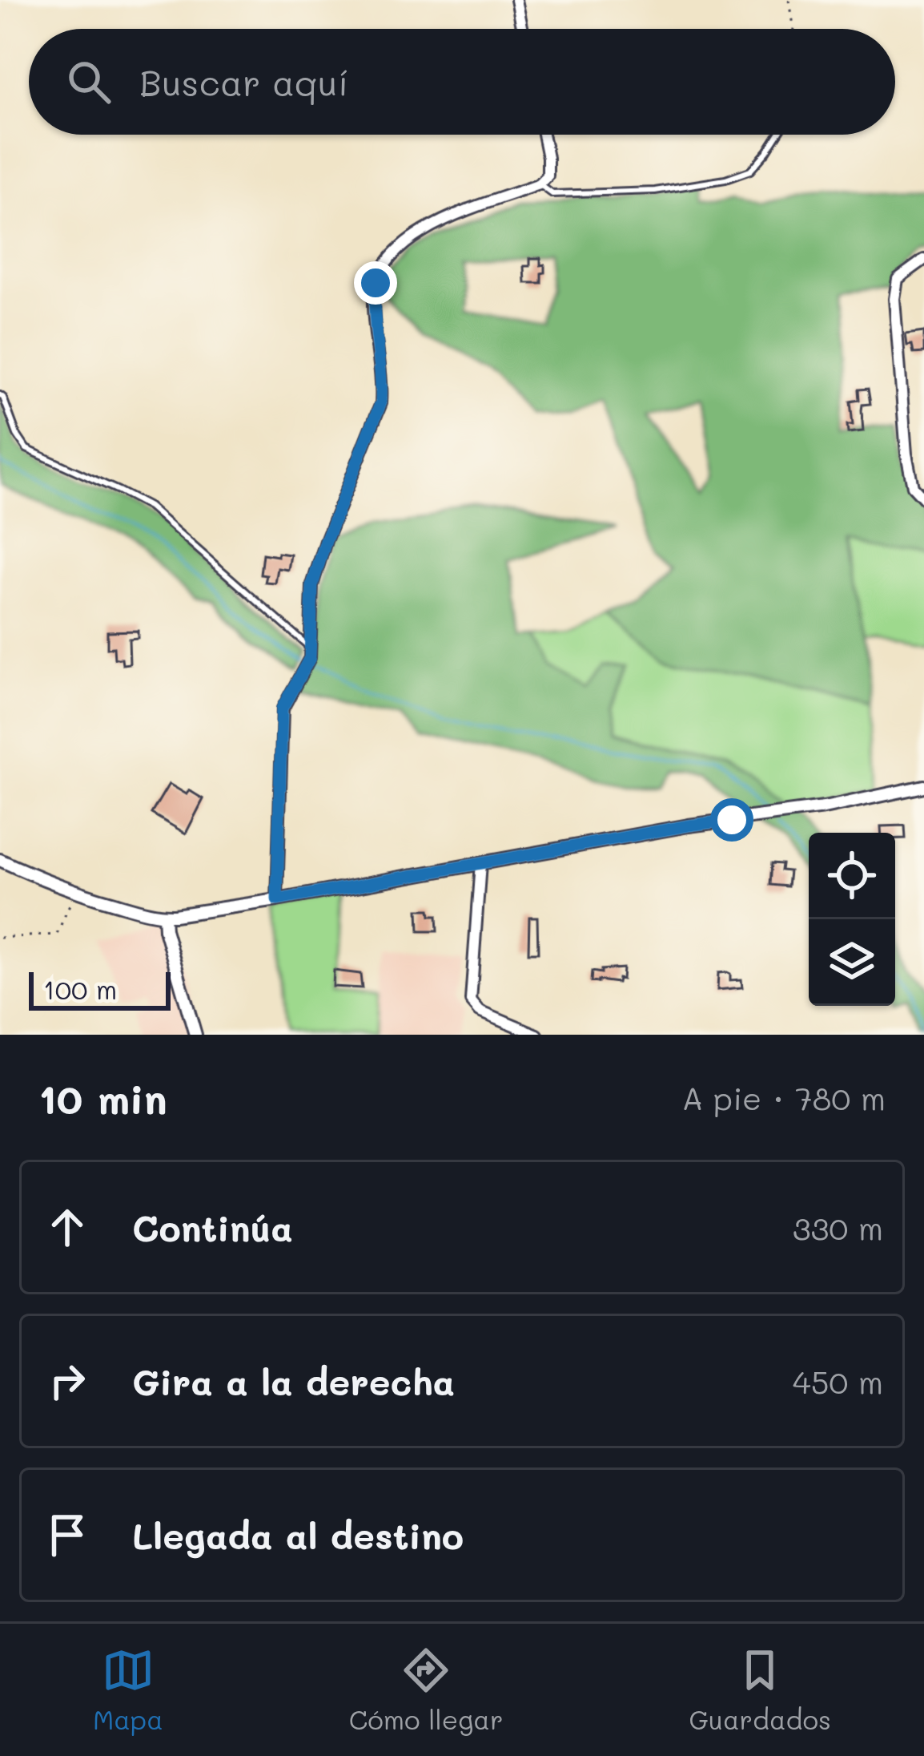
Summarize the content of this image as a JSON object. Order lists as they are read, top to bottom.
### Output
{
  "scale_bar": "100 m",
  "page": {
    "search": "Buscar aquí",
    "scale": "100 m",
    "heading": ["10 min", "A pie · 780 m"],
    "list": [
      ["Continúa", "330 m"],
      ["Gira a la derecha", "450 m"],
      "Llegada al destino"
    ],
    "nav": ["Mapa", "Cómo llegar", "Guardados"]
  }
}
